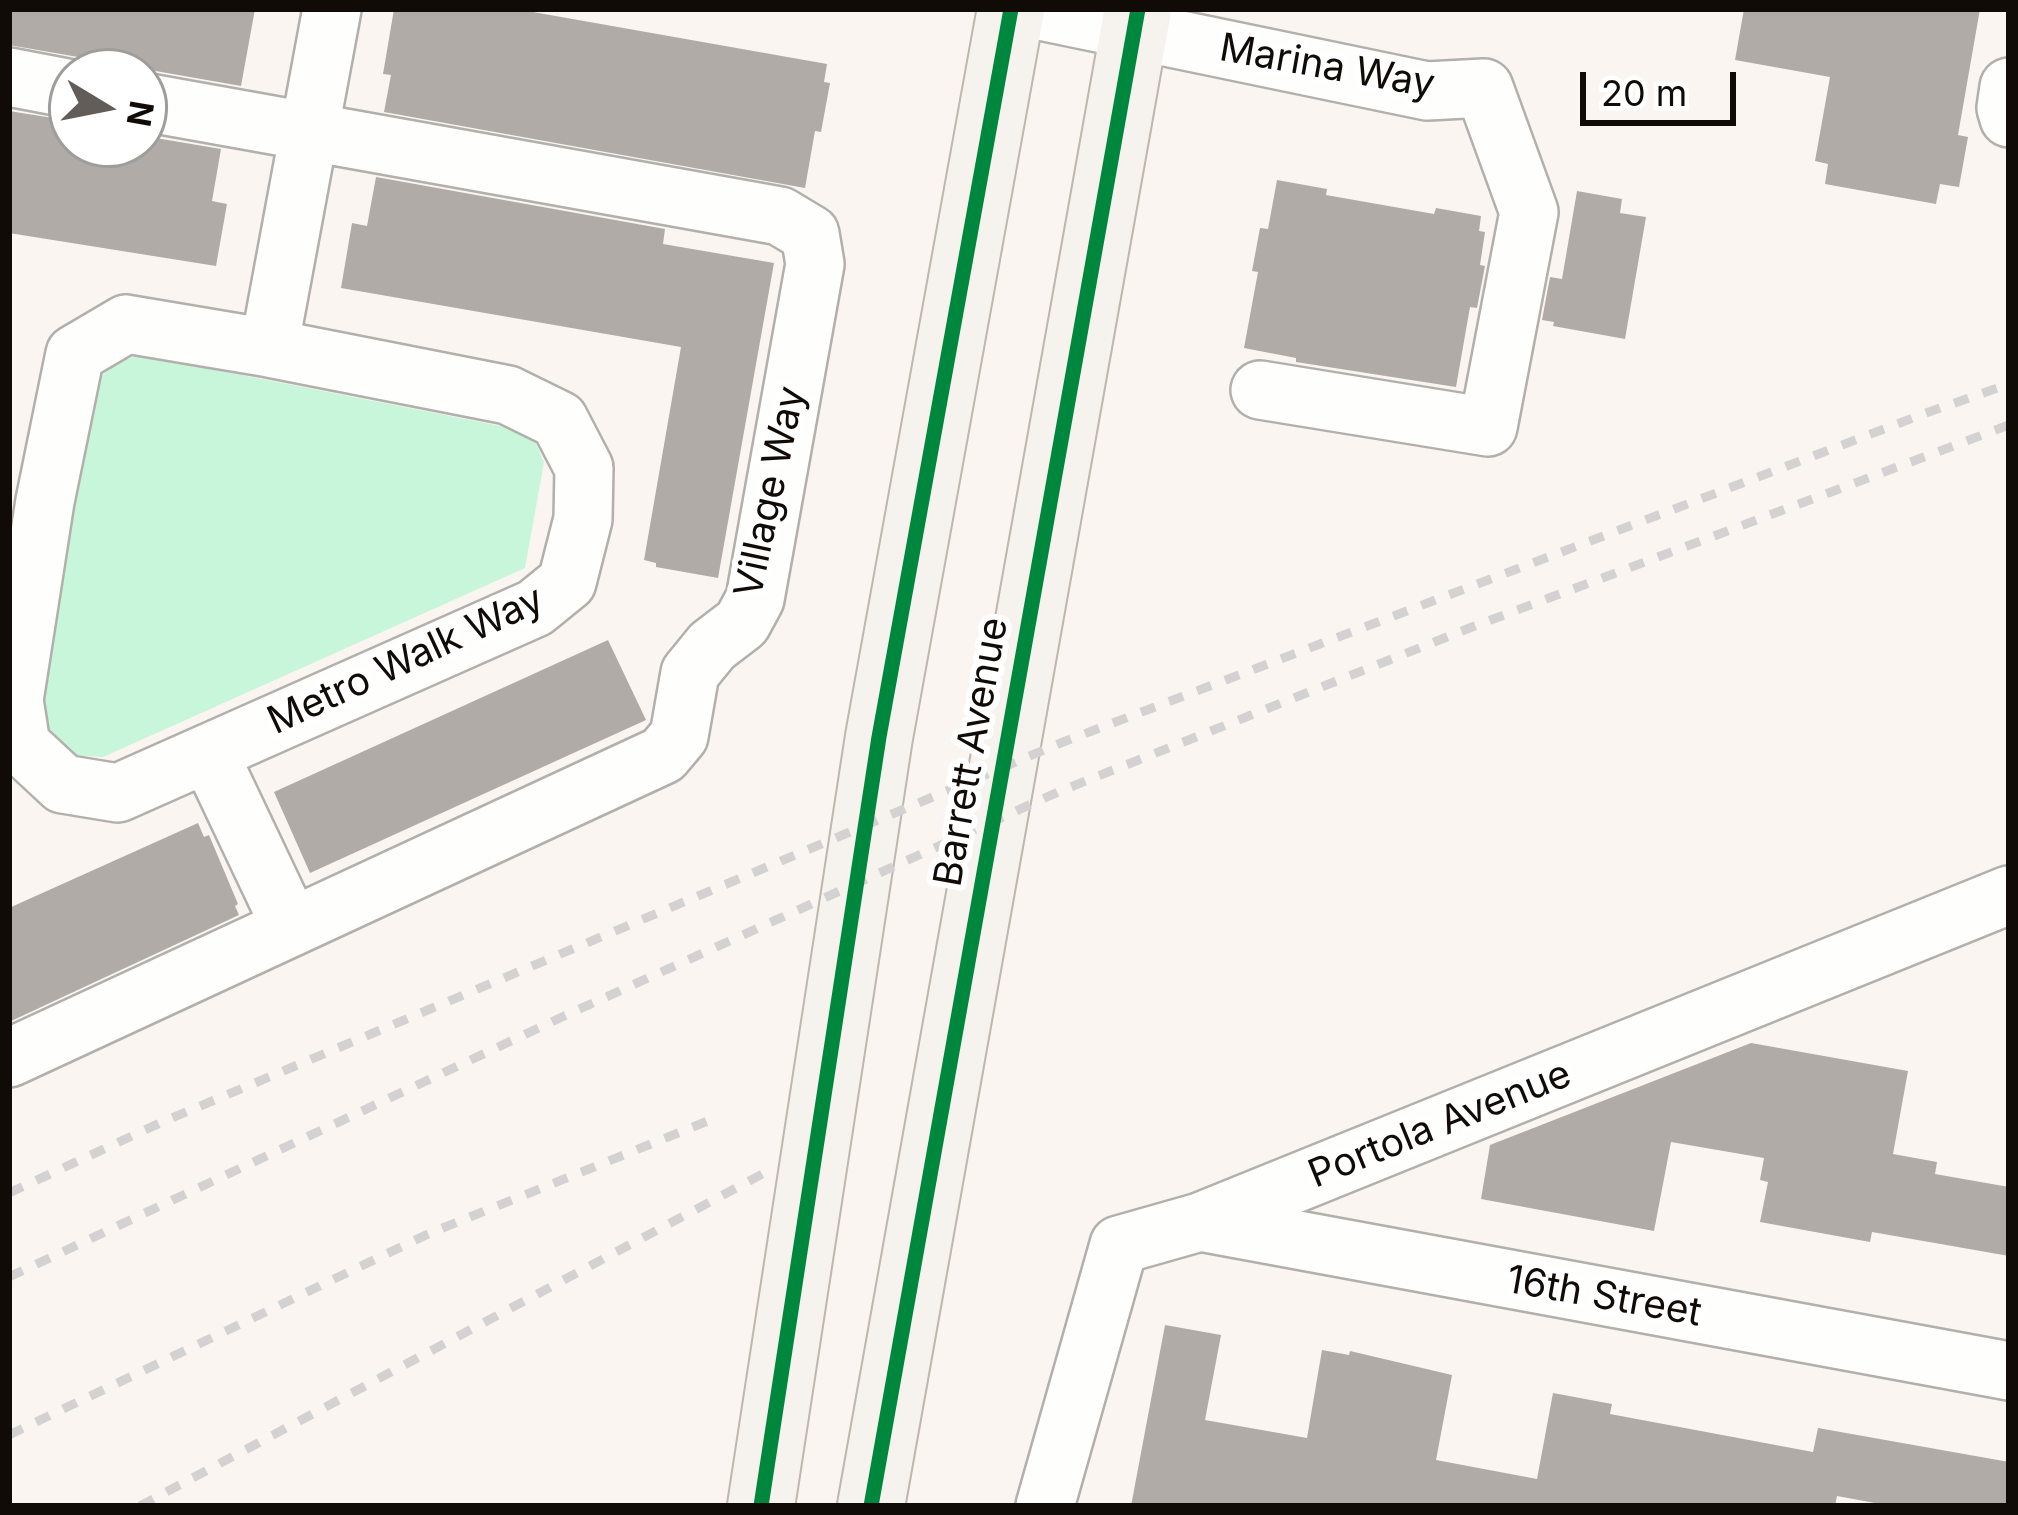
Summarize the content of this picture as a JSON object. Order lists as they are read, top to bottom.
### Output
{
  "streets": {
    "main road": ["Barrett Avenue"],
    "street": [
      "Marina Way",
      "Village Way",
      "Metro Walk Way",
      "Portola Avenue",
      "16th Street"
    ]
  },
  "crossings": [
    ["Marina Way", "Barrett Avenue"],
    ["Portola Avenue", "16th Street"]
  ],
  "scale_bar": "20 m",
  "north": "right"
}
